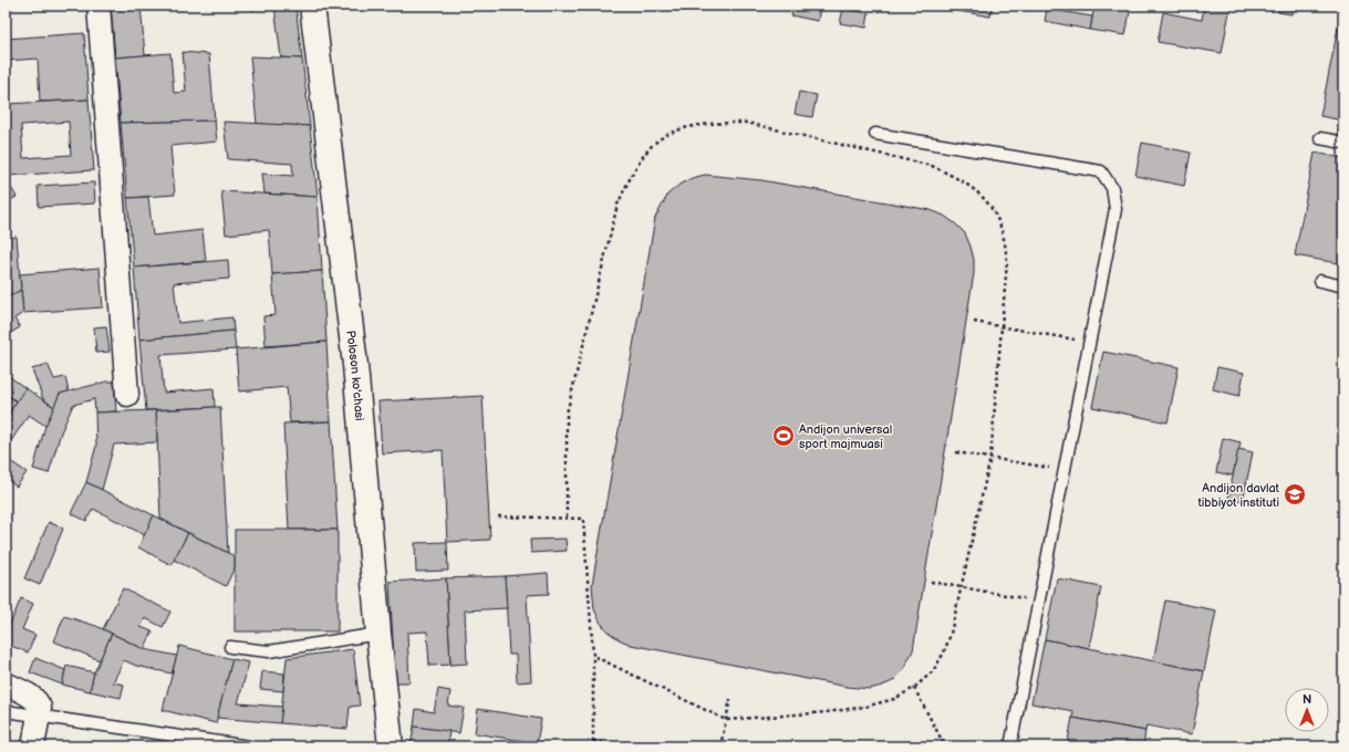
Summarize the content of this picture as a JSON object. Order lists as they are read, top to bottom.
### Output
{
  "streets": {
    "street": ["Poloson ko'chasi"]
  },
  "places": {
    "sports": ["Andijon universal sport majmuasi"],
    "school or university": ["Andijon davlat tibbiyot instituti"]
  },
  "north": "top"
}
